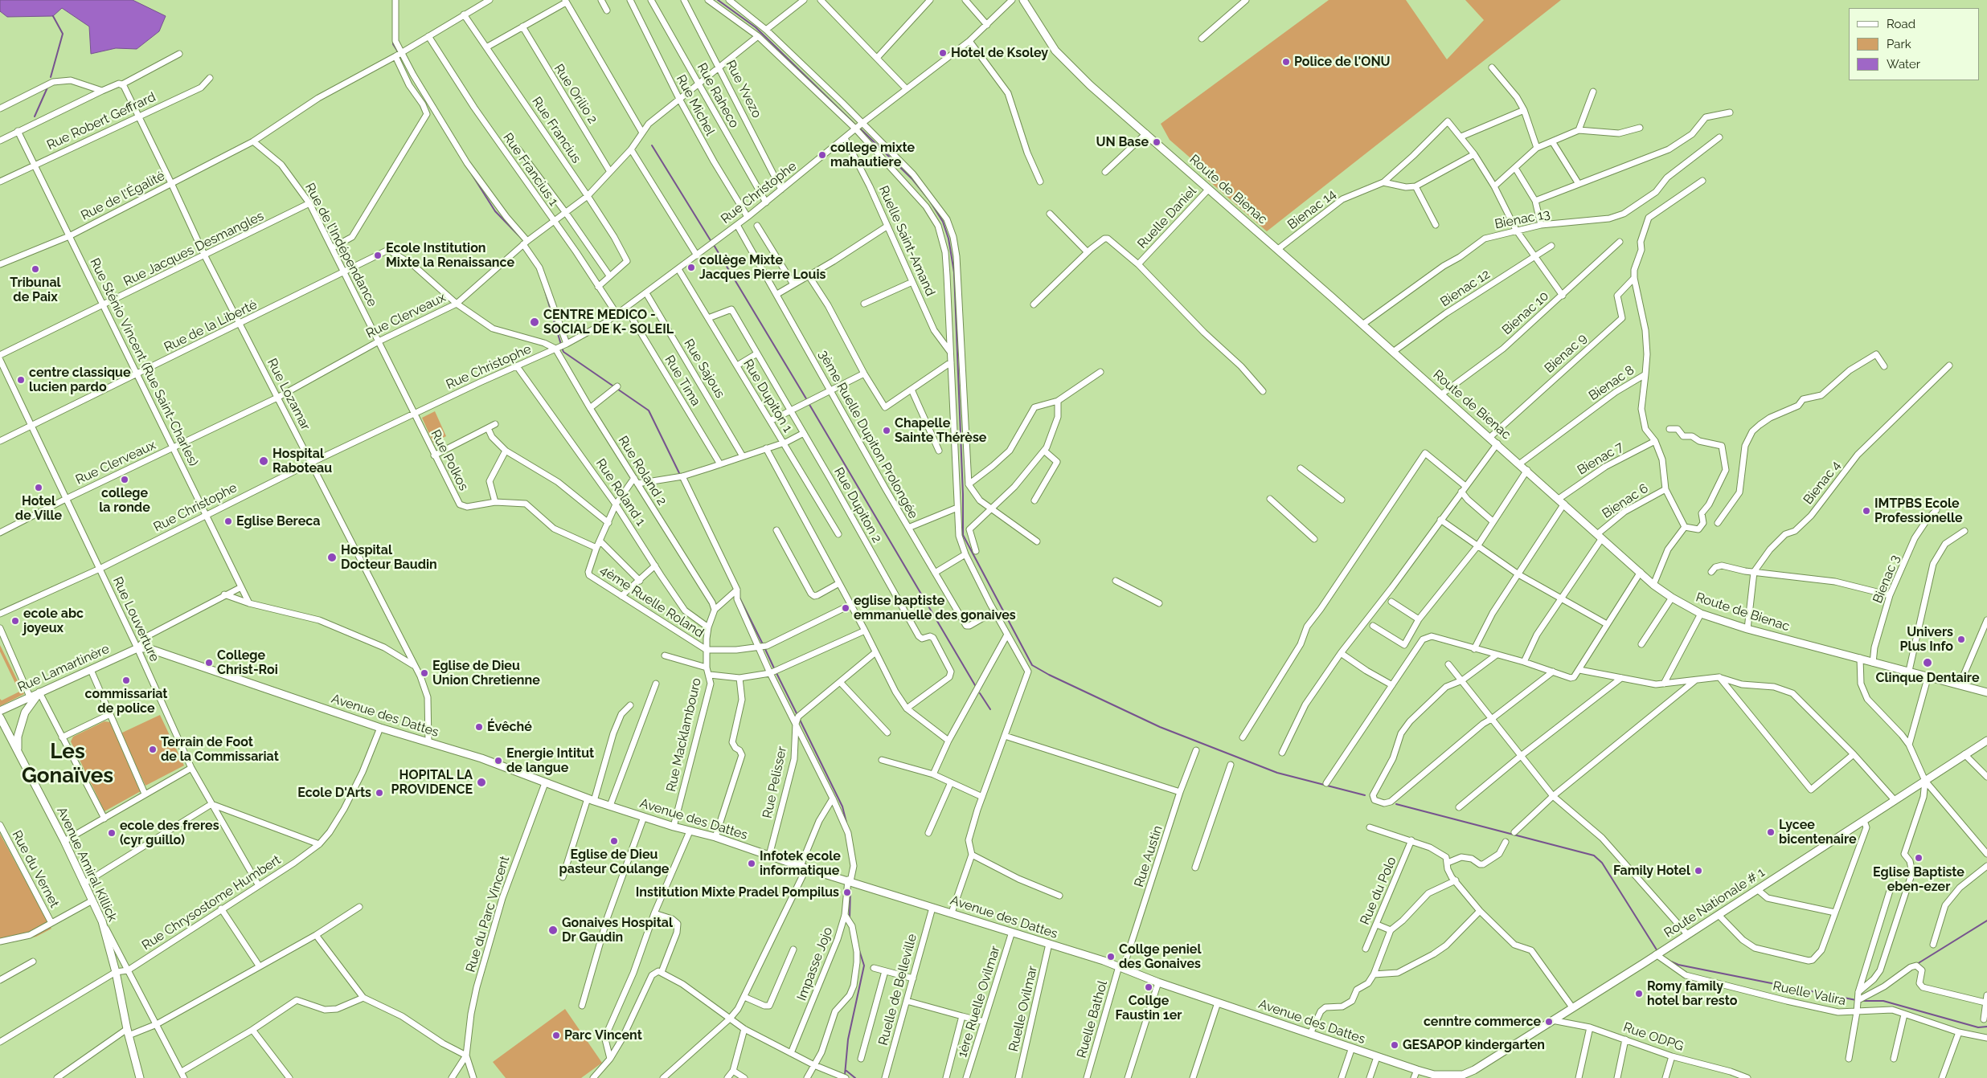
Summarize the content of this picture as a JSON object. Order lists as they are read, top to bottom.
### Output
{
  "streets": {
    "main road": [
      "Route de Bienac",
      "Rue Lamartinère",
      "Avenue des Dattes",
      "Avenue Amiral Killick",
      "Route Nationale # 1"
    ],
    "street": [
      "Rue Yvezo",
      "Rue Orilio 2",
      "Rue Raheco",
      "Rue Michel",
      "Rue Robert Geffrard",
      "Rue Francius",
      "Rue Francius 1",
      "Rue Christophe",
      "Rue de l'Égalité",
      "Bienac 14",
      "Ruelle Daniel",
      "Bienac 13",
      "Ruelle Saint-Amand",
      "Rue de l'Indépendance",
      "Rue Jacques Desmangles",
      "Bienac 12",
      "Bienac 10",
      "Rue Clerveaux",
      "Rue de la Liberté",
      "Bienac 9",
      "Rue Sténio Vincent (Rue Saint-Charles)",
      "Rue Sajous",
      "Rue Tima",
      "Bienac 8",
      "Rue Lozamar",
      "Rue Dupiton 1",
      "3ème Ruelle Dupiton Prolongée",
      "Bienac 7",
      "Rue Polkos",
      "Rue Roland 2",
      "Bienac 4",
      "Rue Roland 1",
      "Bienac 6",
      "Rue Dupiton 2",
      "Bienac 3",
      "4ème Ruelle Roland",
      "Rue Louverture",
      "Rue Macklambouro",
      "Rue Pelisser",
      "Rue Austin",
      "Rue du Vernet",
      "Rue du Polo",
      "Rue Chrysostome Humbert",
      "Rue du Parc Vincent",
      "Impasse Jojo",
      "Ruelle de Belleville",
      "Ruelle Valira",
      "1ère Ruelle Ovilmar",
      "Ruelle Ovilmar",
      "Ruelle Bathol",
      "Rue ODPG"
    ]
  },
  "crossings": [
    ["Rue Yvezo", "Rue Christophe"],
    ["Rue Yvezo", "Rue Clerveaux"],
    ["Rue Orilio 2", "Rue Clerveaux"],
    ["Rue Raheco", "Rue Christophe"],
    ["Rue Raheco", "Rue Clerveaux"],
    ["Rue Michel", "Rue Christophe"],
    ["Rue Michel", "Rue Clerveaux"],
    ["Rue Robert Geffrard", "Rue Sténio Vincent (Rue Saint-Charles)"],
    ["Rue Robert Geffrard", "Rue Lozamar"],
    ["Rue Francius", "Rue de l'Égalité"],
    ["Rue Francius", "Rue Clerveaux"],
    ["Rue Francius 1", "Rue Christophe"],
    ["Rue Francius 1", "Rue de l'Égalité"],
    ["Rue Francius 1", "Rue Clerveaux"],
    ["Route de Bienac", "Bienac 14"],
    ["Route de Bienac", "Ruelle Daniel"],
    ["Route de Bienac", "Bienac 13"],
    ["Route de Bienac", "Bienac 12"],
    ["Route de Bienac", "Bienac 10"],
    ["Route de Bienac", "Bienac 9"],
    ["Route de Bienac", "Bienac 8"],
    ["Route de Bienac", "Bienac 7"],
    ["Route de Bienac", "Bienac 4"],
    ["Route de Bienac", "Bienac 6"],
    ["Route de Bienac", "Bienac 3"],
    ["Rue Christophe", "Ruelle Saint-Amand"],
    ["Rue Christophe", "Rue de l'Indépendance"],
    ["Rue Christophe", "Rue Sténio Vincent (Rue Saint-Charles)"],
    ["Rue Christophe", "Rue Sajous"],
    ["Rue Christophe", "Rue Tima"],
    ["Rue Christophe", "Rue Lozamar"],
    ["Rue Christophe", "Rue Dupiton 1"],
    ["Rue Christophe", "3ème Ruelle Dupiton Prolongée"],
    ["Rue Christophe", "Rue Polkos"],
    ["Rue Christophe", "Rue Roland 2"],
    ["Rue Christophe", "Rue Roland 1"],
    ["Rue Christophe", "Rue Louverture"],
    ["Rue de l'Égalité", "Rue de l'Indépendance"],
    ["Rue de l'Égalité", "Rue Sténio Vincent (Rue Saint-Charles)"],
    ["Rue de l'Égalité", "Rue Lozamar"],
    ["Rue de l'Indépendance", "Rue Jacques Desmangles"],
    ["Rue de l'Indépendance", "Rue Clerveaux"],
    ["Rue de l'Indépendance", "Rue de la Liberté"],
    ["Rue de l'Indépendance", "Rue Polkos"],
    ["Rue Jacques Desmangles", "Rue Sténio Vincent (Rue Saint-Charles)"],
    ["Rue Jacques Desmangles", "Rue Lozamar"],
    ["Rue Clerveaux", "Rue de la Liberté"],
    ["Rue Clerveaux", "Rue Sténio Vincent (Rue Saint-Charles)"],
    ["Rue Clerveaux", "Rue Lozamar"],
    ["Rue Clerveaux", "Rue Louverture"],
    ["Rue de la Liberté", "Rue Sténio Vincent (Rue Saint-Charles)"],
    ["Rue de la Liberté", "Rue Lozamar"],
    ["Rue de la Liberté", "Rue Louverture"],
    ["Bienac 9", "Bienac 8"],
    ["Rue Lozamar", "Avenue des Dattes"],
    ["Rue Dupiton 1", "Rue Dupiton 2"],
    ["Rue Polkos", "4ème Ruelle Roland"],
    ["Rue Roland 2", "Rue Macklambouro"],
    ["Rue Roland 1", "Rue Macklambouro"],
    ["4ème Ruelle Roland", "Rue Macklambouro"],
    ["Rue Louverture", "Rue Lamartinère"],
    ["Rue Louverture", "Avenue des Dattes"],
    ["Rue Louverture", "Rue Chrysostome Humbert"],
    ["Rue Lamartinère", "Avenue des Dattes"],
    ["Avenue des Dattes", "Rue Macklambouro"],
    ["Avenue des Dattes", "Rue Pelisser"],
    ["Avenue des Dattes", "Rue Austin"],
    ["Avenue des Dattes", "Rue Chrysostome Humbert"],
    ["Avenue des Dattes", "Route Nationale # 1"],
    ["Avenue des Dattes", "Rue du Parc Vincent"],
    ["Avenue des Dattes", "Impasse Jojo"],
    ["Avenue des Dattes", "Ruelle de Belleville"],
    ["Avenue des Dattes", "1ère Ruelle Ovilmar"],
    ["Avenue des Dattes", "Ruelle Ovilmar"],
    ["Avenue des Dattes", "Ruelle Bathol"],
    ["Rue Pelisser", "Impasse Jojo"],
    ["Rue Austin", "Ruelle Bathol"],
    ["Avenue Amiral Killick", "Rue Chrysostome Humbert"],
    ["Route Nationale # 1", "Ruelle Valira"],
    ["Route Nationale # 1", "Rue ODPG"]
  ],
  "districts": ["Les Gonaïves"],
  "places": [
    "Hotel de Ksoley",
    "Police de l'ONU",
    "UN Base",
    "college mixte mahautiere",
    "Ecole Institution Mixte la Renaissance",
    "collège Mixte Jacques Pierre Louis",
    "Tribunal de Paix",
    "CENTRE MEDICO - SOCIAL DE K- SOLEIL",
    "centre classique lucien pardo",
    "Chapelle Sainte Thérèse",
    "Hospital Raboteau",
    "college la ronde",
    "Hotel de Ville",
    "IMTPBS Ecole Professionelle",
    "Eglise Bereca",
    "Hospital Docteur Baudin",
    "eglise baptiste emmanuelle des gonaives",
    "ecole abc joyeux",
    "Univers Plus Info",
    "College Christ-Roi",
    "Clinque Dentaire",
    "Eglise de Dieu Union Chretienne",
    "commissariat de police",
    "Évêché",
    "Terrain de Foot de la Commissariat",
    "Energie Intitut de langue",
    "HOPITAL LA PROVIDENCE",
    "Ecole D'Arts",
    "Lycee bicentenaire",
    "ecole des freres (cyr guillo)",
    "Eglise de Dieu pasteur Coulange",
    "Eglise Baptiste eben-ezer",
    "Infotek ecole informatique",
    "Family Hotel",
    "Institution Mixte Pradel Pompilus",
    "Gonaives Hospital Dr Gaudin",
    "Collge peniel des Gonaives",
    "Collge Faustin 1er",
    "Romy family hotel bar resto",
    "cenntre commerce",
    "Parc Vincent",
    "GESAPOP kindergarten"
  ],
  "legend": ["Road", "Park", "Water"]
}
